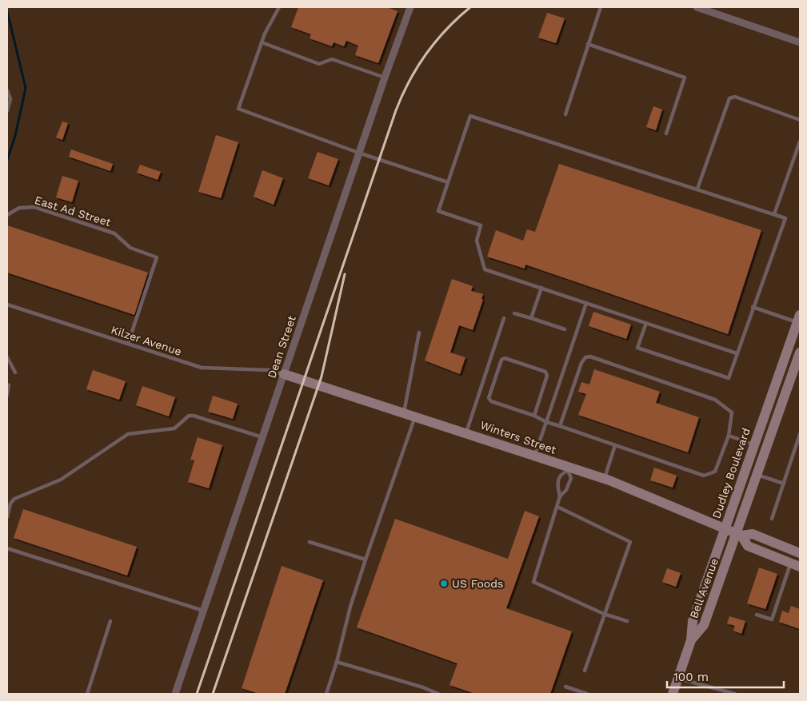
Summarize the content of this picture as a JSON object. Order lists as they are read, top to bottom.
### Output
{
  "streets": {
    "main road": ["Winters Street", "Dudley Boulevard", "Bell Avenue"],
    "street": ["Dean Street"],
    "lane": ["East Ad Street", "Kilzer Avenue"]
  },
  "crossings": [
    ["East Ad Street", "Kilzer Avenue"],
    ["Kilzer Avenue", "Dean Street"],
    ["Kilzer Avenue", "Winters Street"],
    ["Dean Street", "Winters Street"],
    ["Winters Street", "Dudley Boulevard"],
    ["Winters Street", "Bell Avenue"],
    ["Dudley Boulevard", "Bell Avenue"]
  ],
  "places": ["US Foods"],
  "scale_bar": "100 m"
}
